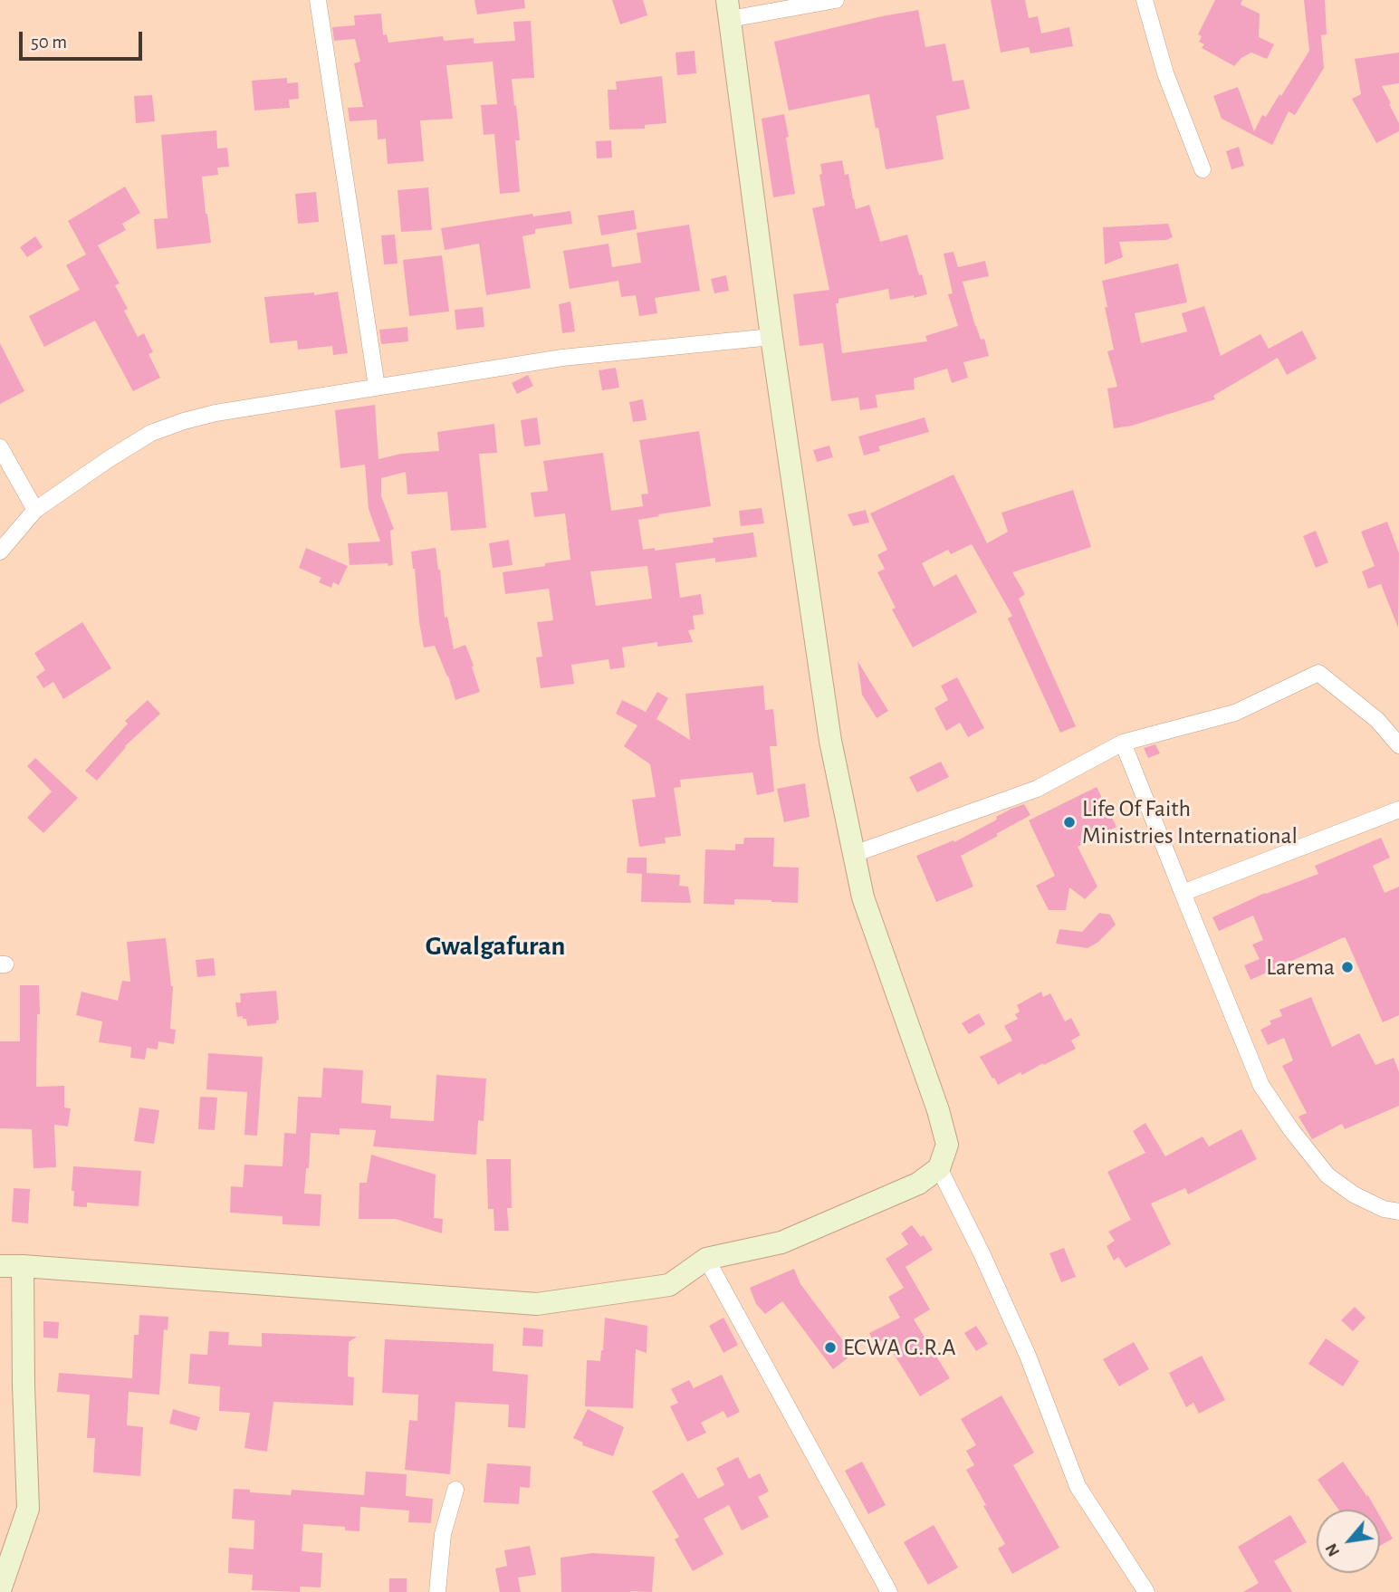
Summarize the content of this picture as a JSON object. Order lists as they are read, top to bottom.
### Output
{
  "districts": ["Gwalgafuran"],
  "places": ["Life Of Faith Ministries International", "Larema", "ECWA G.R.A"],
  "scale_bar": "50 m",
  "north": "bottom left"
}
